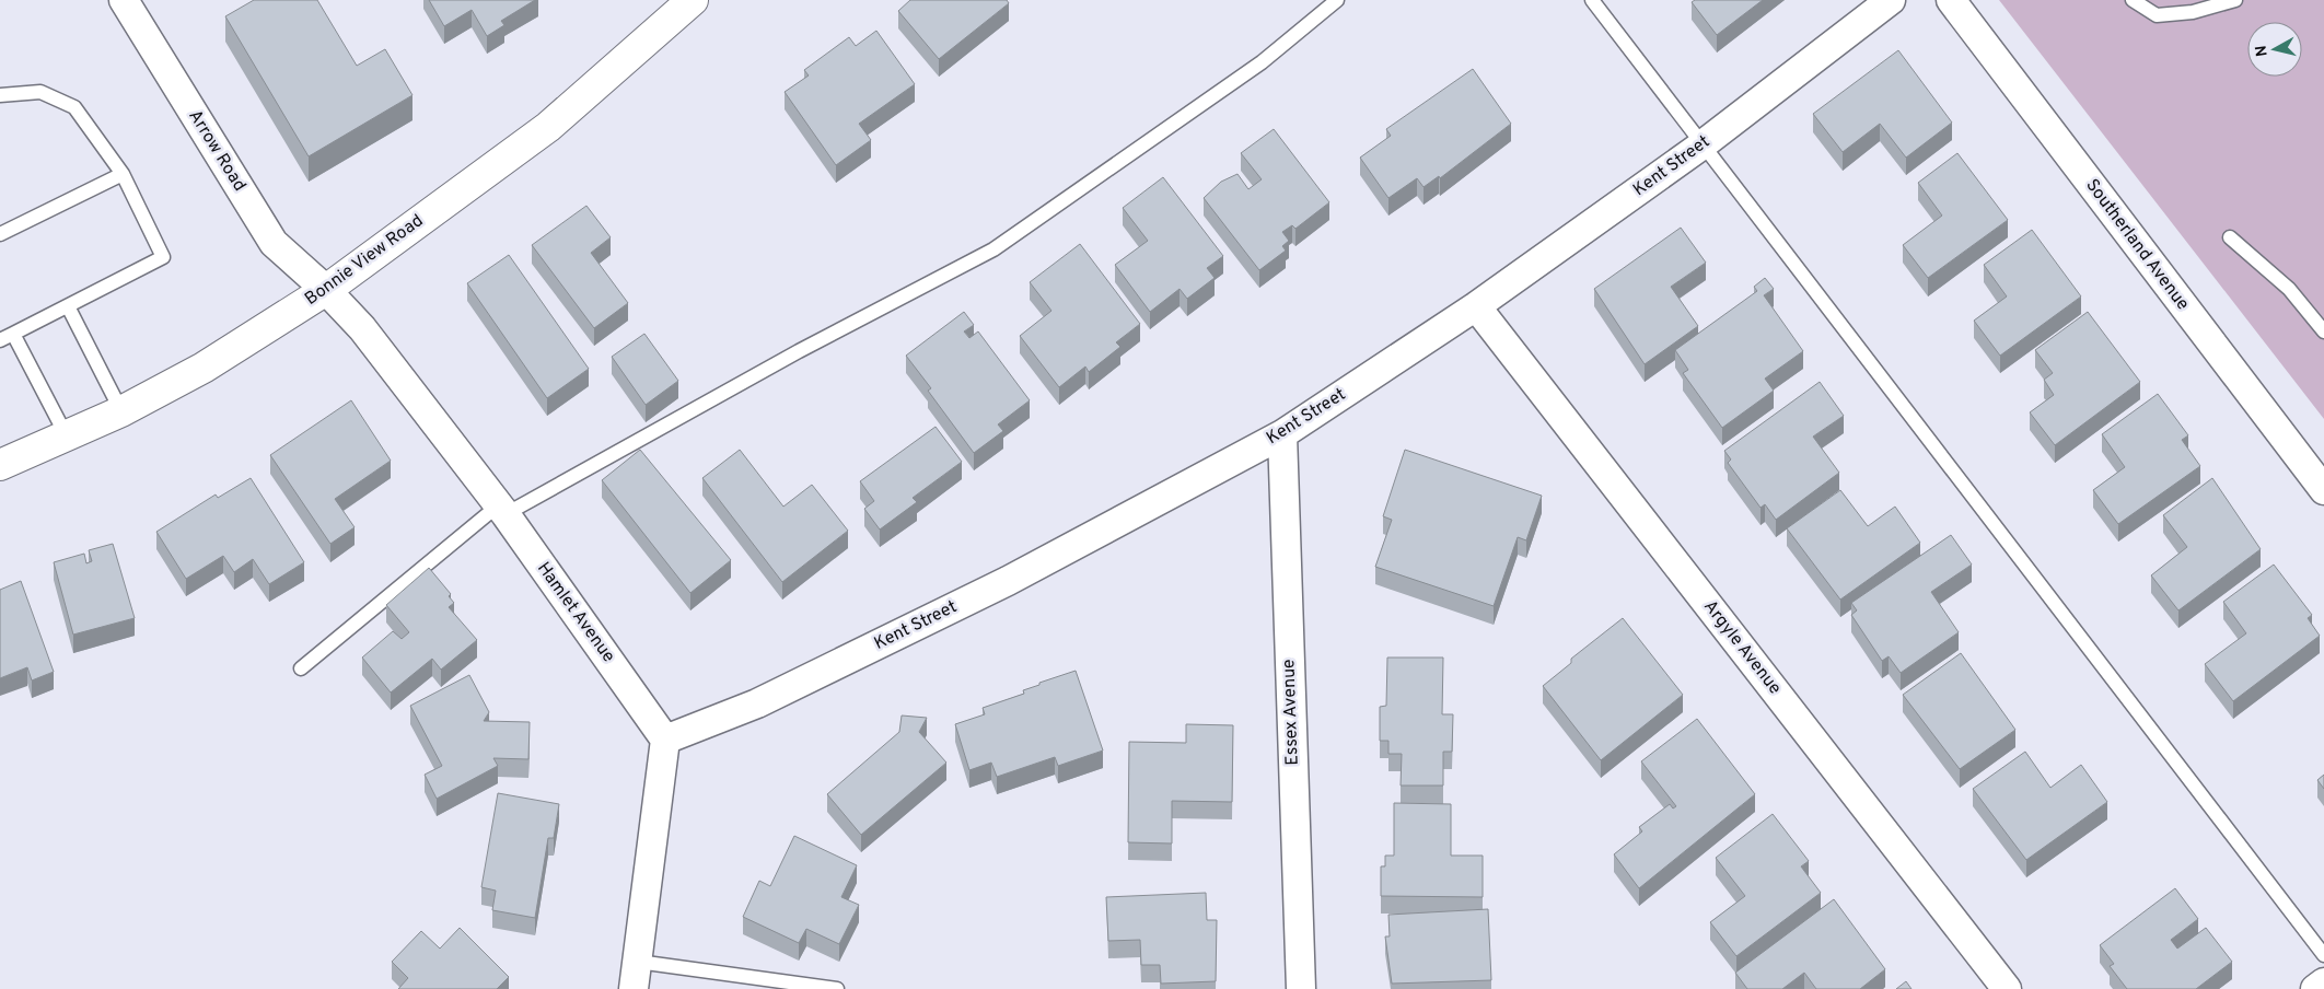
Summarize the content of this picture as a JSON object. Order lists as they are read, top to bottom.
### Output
{
  "streets": {
    "street": [
      "Arrow Road",
      "Kent Street",
      "Southerland Avenue",
      "Bonnie View Road",
      "Hamlet Avenue",
      "Argyle Avenue",
      "Essex Avenue"
    ]
  },
  "crossings": [
    ["Arrow Road", "Bonnie View Road"],
    ["Arrow Road", "Hamlet Avenue"],
    ["Kent Street", "Hamlet Avenue"],
    ["Kent Street", "Argyle Avenue"],
    ["Kent Street", "Essex Avenue"],
    ["Bonnie View Road", "Hamlet Avenue"]
  ],
  "north": "left"
}
